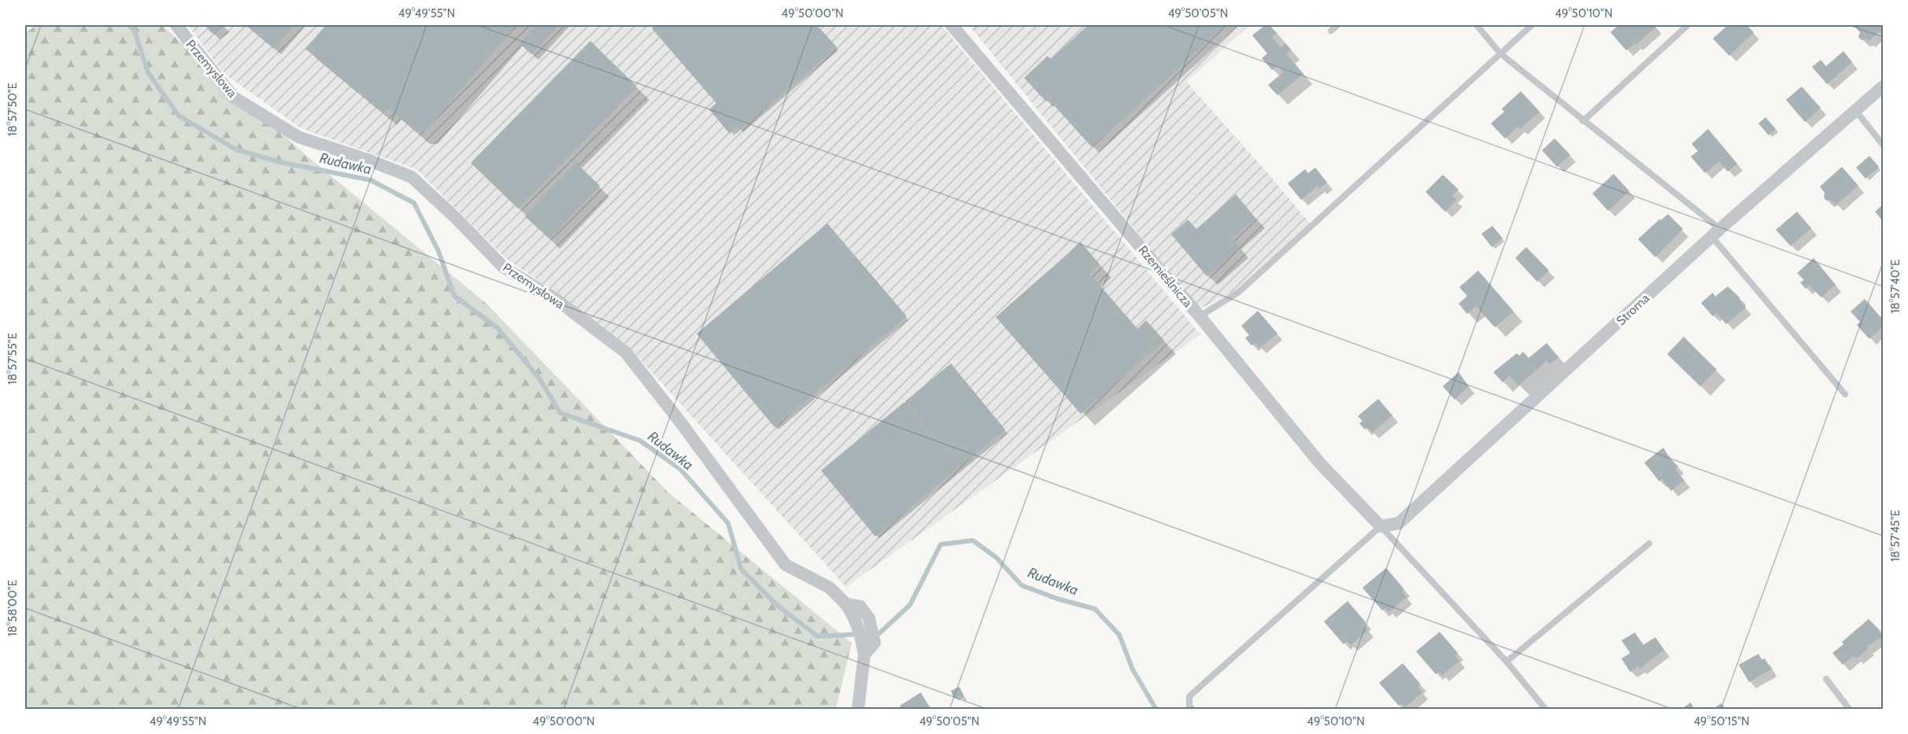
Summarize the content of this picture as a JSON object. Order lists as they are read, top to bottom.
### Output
{
  "streets": {
    "street": ["Przemysłowa", "Rzemieślnicza", "Stroma"]
  },
  "crossings": [
    ["Rzemieślnicza", "Stroma"]
  ],
  "water": ["Rudawka"],
  "coordinates": [
    "49°49'55\"N",
    "49°50'00\"N",
    "49°50'05\"N",
    "49°50'10\"N",
    "18°57'50\"E",
    "18°57'40\"E",
    "18°57'55\"E",
    "18°57'45\"E",
    "18°58'00\"E",
    "49°50'15\"N"
  ]
}
